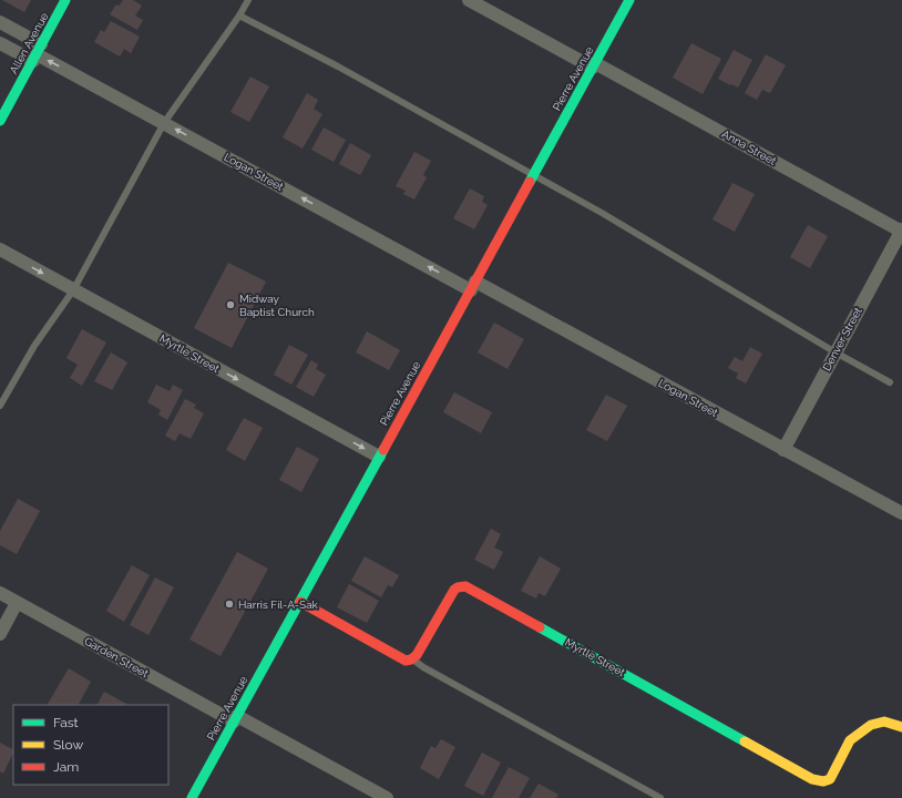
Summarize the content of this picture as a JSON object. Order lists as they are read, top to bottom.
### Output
{
  "streets": {
    "main road": ["Allen Avenue", "Pierre Avenue", "Myrtle Street"],
    "street": [
      "Anna Street",
      "Logan Street",
      "Denver Street",
      "Garden Street"
    ]
  },
  "crossings": [
    ["Allen Avenue", "Logan Street"],
    ["Pierre Avenue", "Anna Street"],
    ["Pierre Avenue", "Logan Street"],
    ["Pierre Avenue", "Myrtle Street"],
    ["Pierre Avenue", "Garden Street"],
    ["Anna Street", "Denver Street"],
    ["Logan Street", "Denver Street"]
  ],
  "one_way": ["Logan Street", "Myrtle Street"],
  "places": ["Midway Baptist Church", "Harris Fil-A-Sak"],
  "legend": ["Fast", "Slow", "Jam"]
}
